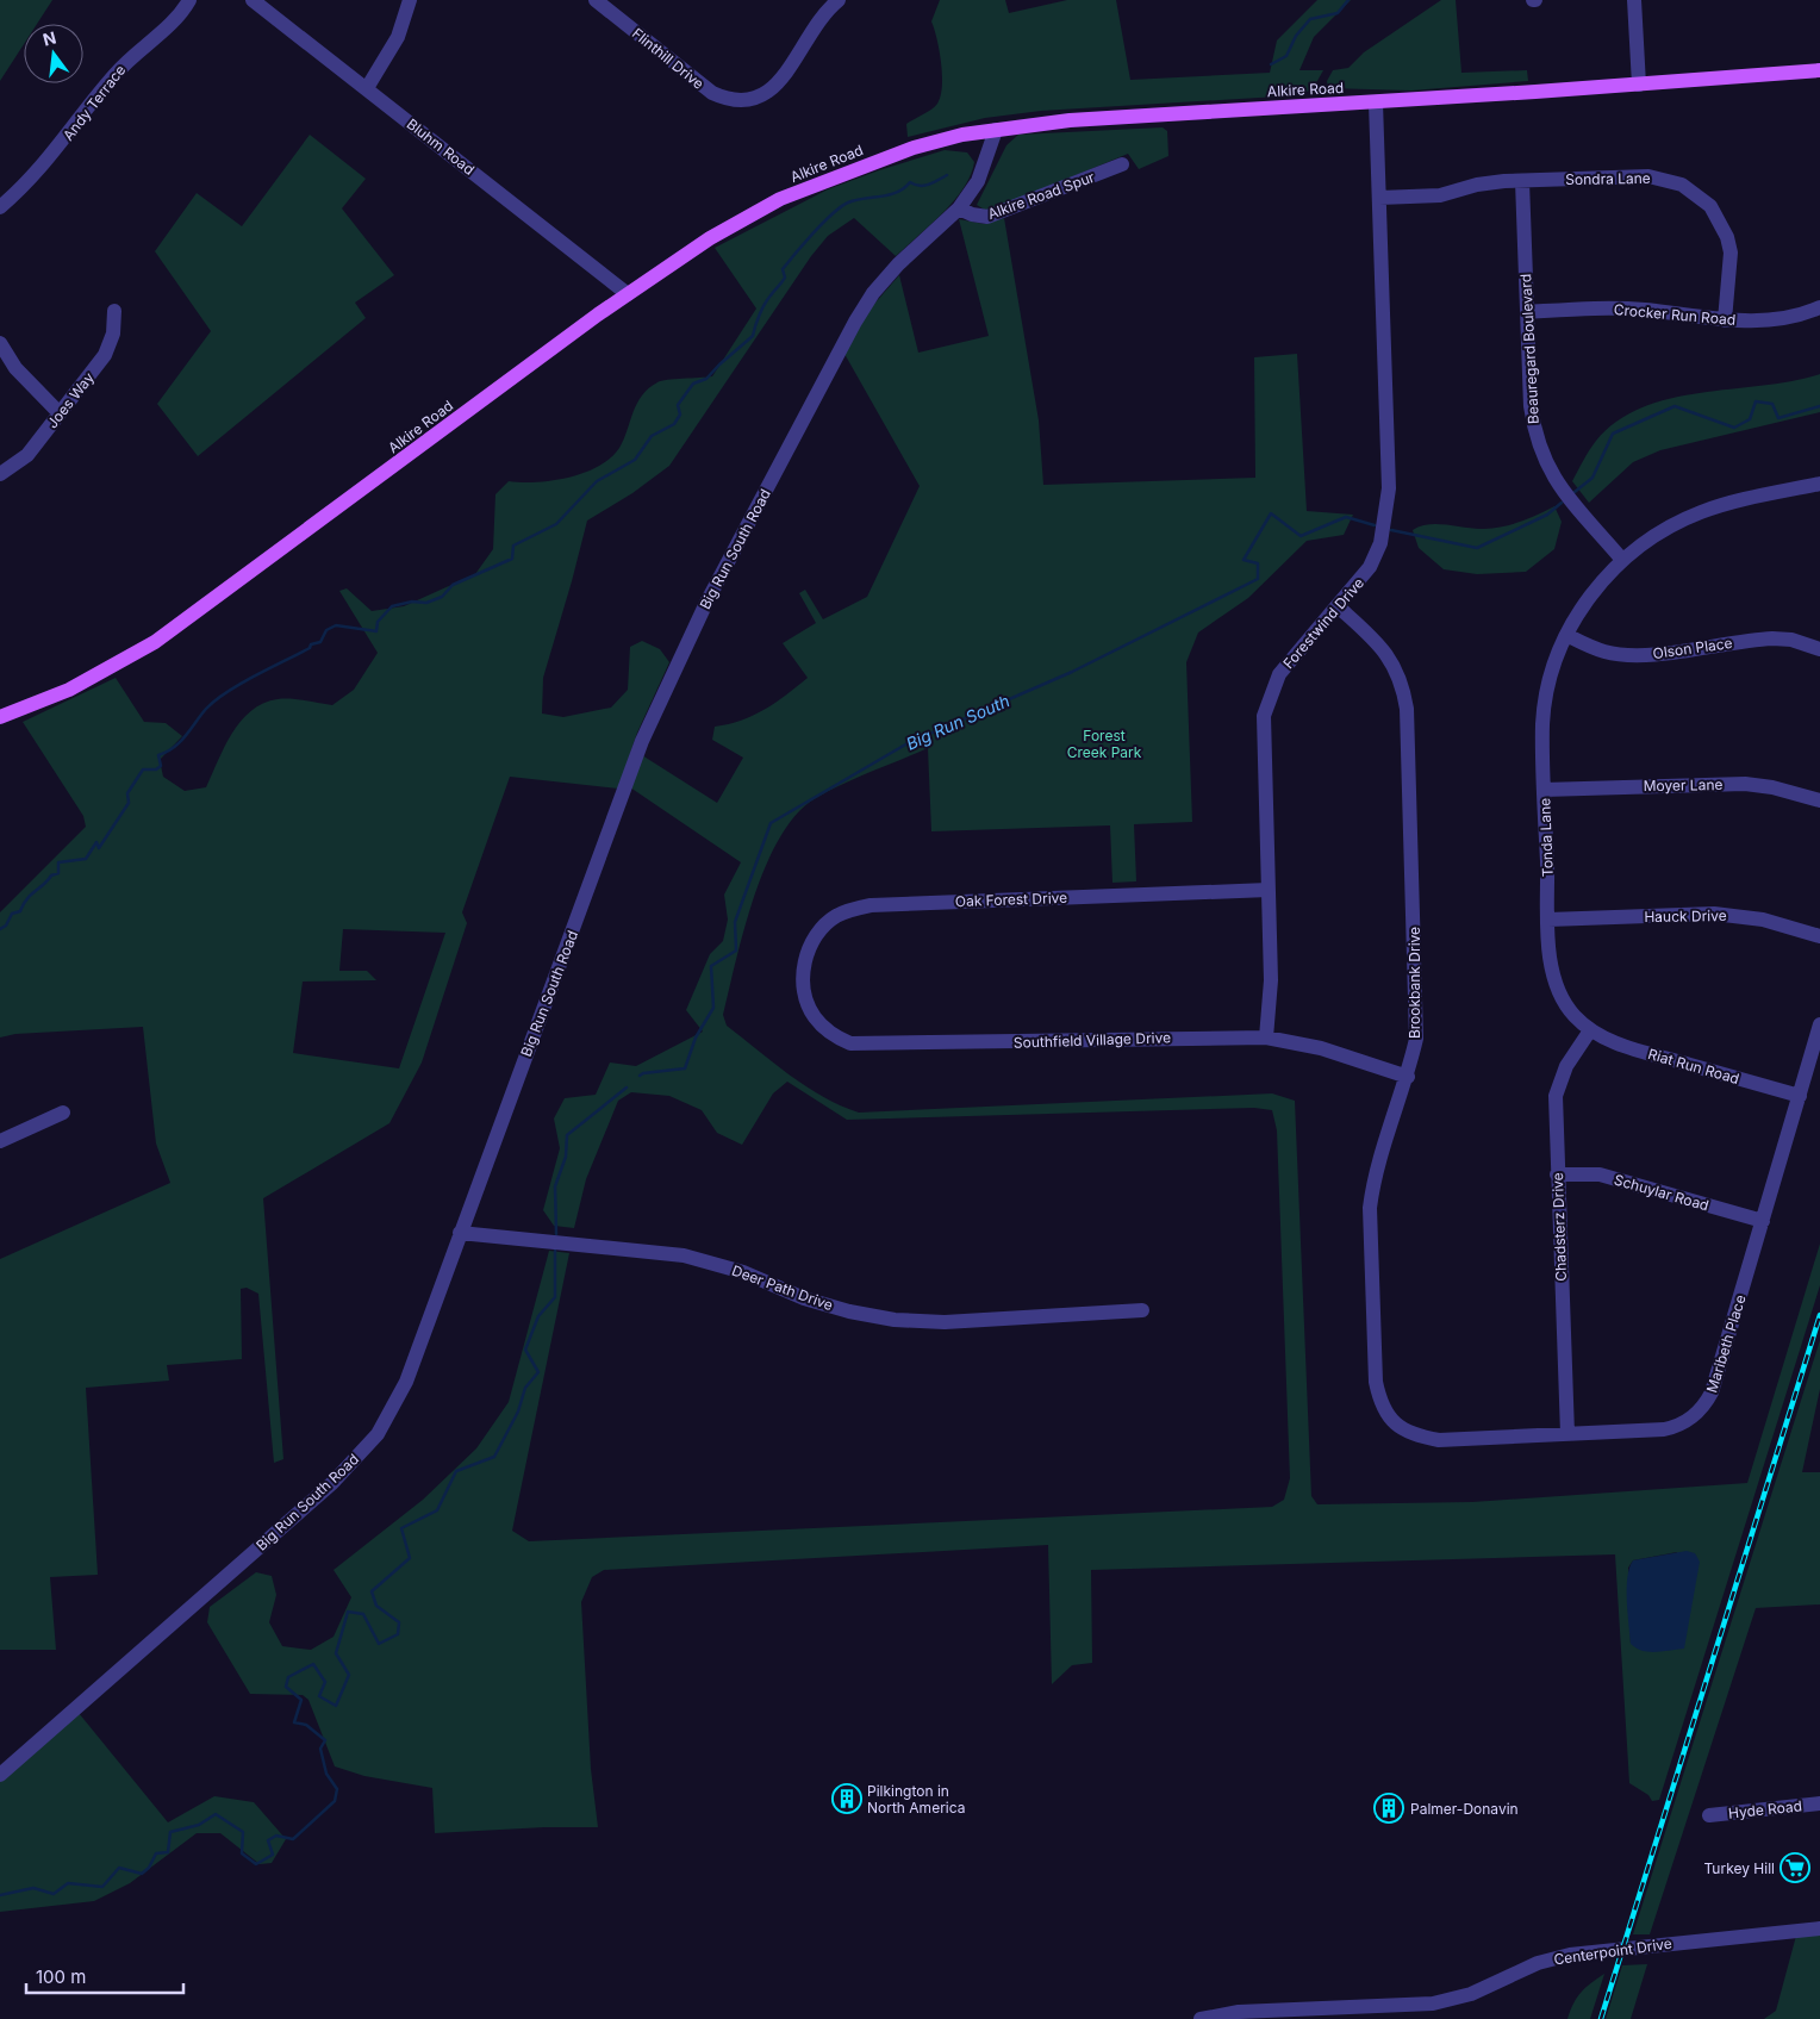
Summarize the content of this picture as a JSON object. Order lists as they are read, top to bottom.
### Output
{
  "streets": {
    "main road": ["Alkire Road"],
    "street": [
      "Flinthill Drive",
      "Andy Terrace",
      "Bluhm Road",
      "Sondra Lane",
      "Alkire Road Spur",
      "Crocker Run Road",
      "Beauregard Boulevard",
      "Joes Way",
      "Big Run South Road",
      "Forestwind Drive",
      "Olson Place",
      "Moyer Lane",
      "Tonda Lane",
      "Oak Forest Drive",
      "Hauck Drive",
      "Brookbank Drive",
      "Southfield Village Drive",
      "Riat Run Road",
      "Schuylar Road",
      "Chadsterz Drive",
      "Deer Path Drive",
      "Maribeth Place",
      "Hyde Road",
      "Centerpoint Drive"
    ]
  },
  "crossings": [
    ["Alkire Road", "Bluhm Road"],
    ["Alkire Road", "Big Run South Road"],
    ["Alkire Road", "Forestwind Drive"],
    ["Sondra Lane", "Crocker Run Road"],
    ["Sondra Lane", "Beauregard Boulevard"],
    ["Sondra Lane", "Forestwind Drive"],
    ["Alkire Road Spur", "Big Run South Road"],
    ["Crocker Run Road", "Beauregard Boulevard"],
    ["Beauregard Boulevard", "Tonda Lane"],
    ["Big Run South Road", "Deer Path Drive"],
    ["Forestwind Drive", "Oak Forest Drive"],
    ["Forestwind Drive", "Brookbank Drive"],
    ["Forestwind Drive", "Southfield Village Drive"],
    ["Olson Place", "Tonda Lane"],
    ["Moyer Lane", "Tonda Lane"],
    ["Tonda Lane", "Hauck Drive"],
    ["Tonda Lane", "Riat Run Road"],
    ["Tonda Lane", "Chadsterz Drive"],
    ["Oak Forest Drive", "Southfield Village Drive"],
    ["Brookbank Drive", "Southfield Village Drive"],
    ["Brookbank Drive", "Maribeth Place"],
    ["Riat Run Road", "Chadsterz Drive"],
    ["Riat Run Road", "Maribeth Place"],
    ["Schuylar Road", "Chadsterz Drive"],
    ["Schuylar Road", "Maribeth Place"],
    ["Chadsterz Drive", "Maribeth Place"]
  ],
  "water": ["Big Run South"],
  "parks": ["Forest Creek Park"],
  "places": {
    "building": ["Pilkington in North America", "Palmer-Donavin"],
    "supermarket": ["Turkey Hill"]
  },
  "scale_bar": "100 m",
  "north": "top"
}
